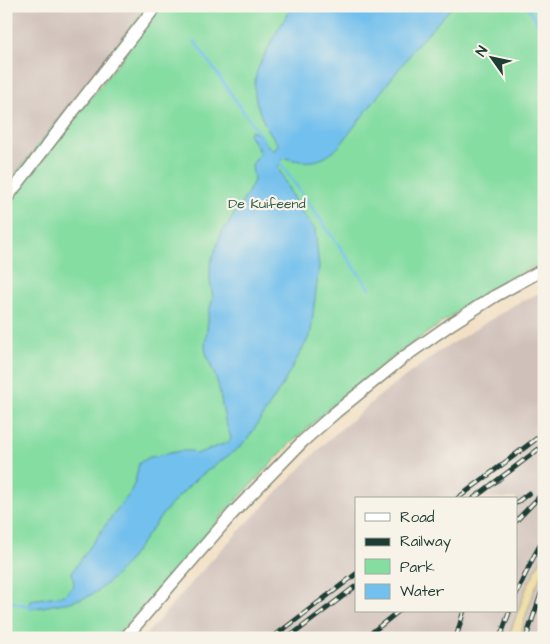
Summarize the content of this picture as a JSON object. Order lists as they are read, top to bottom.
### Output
{
  "parks": ["De Kuifeend"],
  "legend": [
    "Road",
    "Railway",
    "Park",
    "Water"
  ],
  "north": "top left"
}
